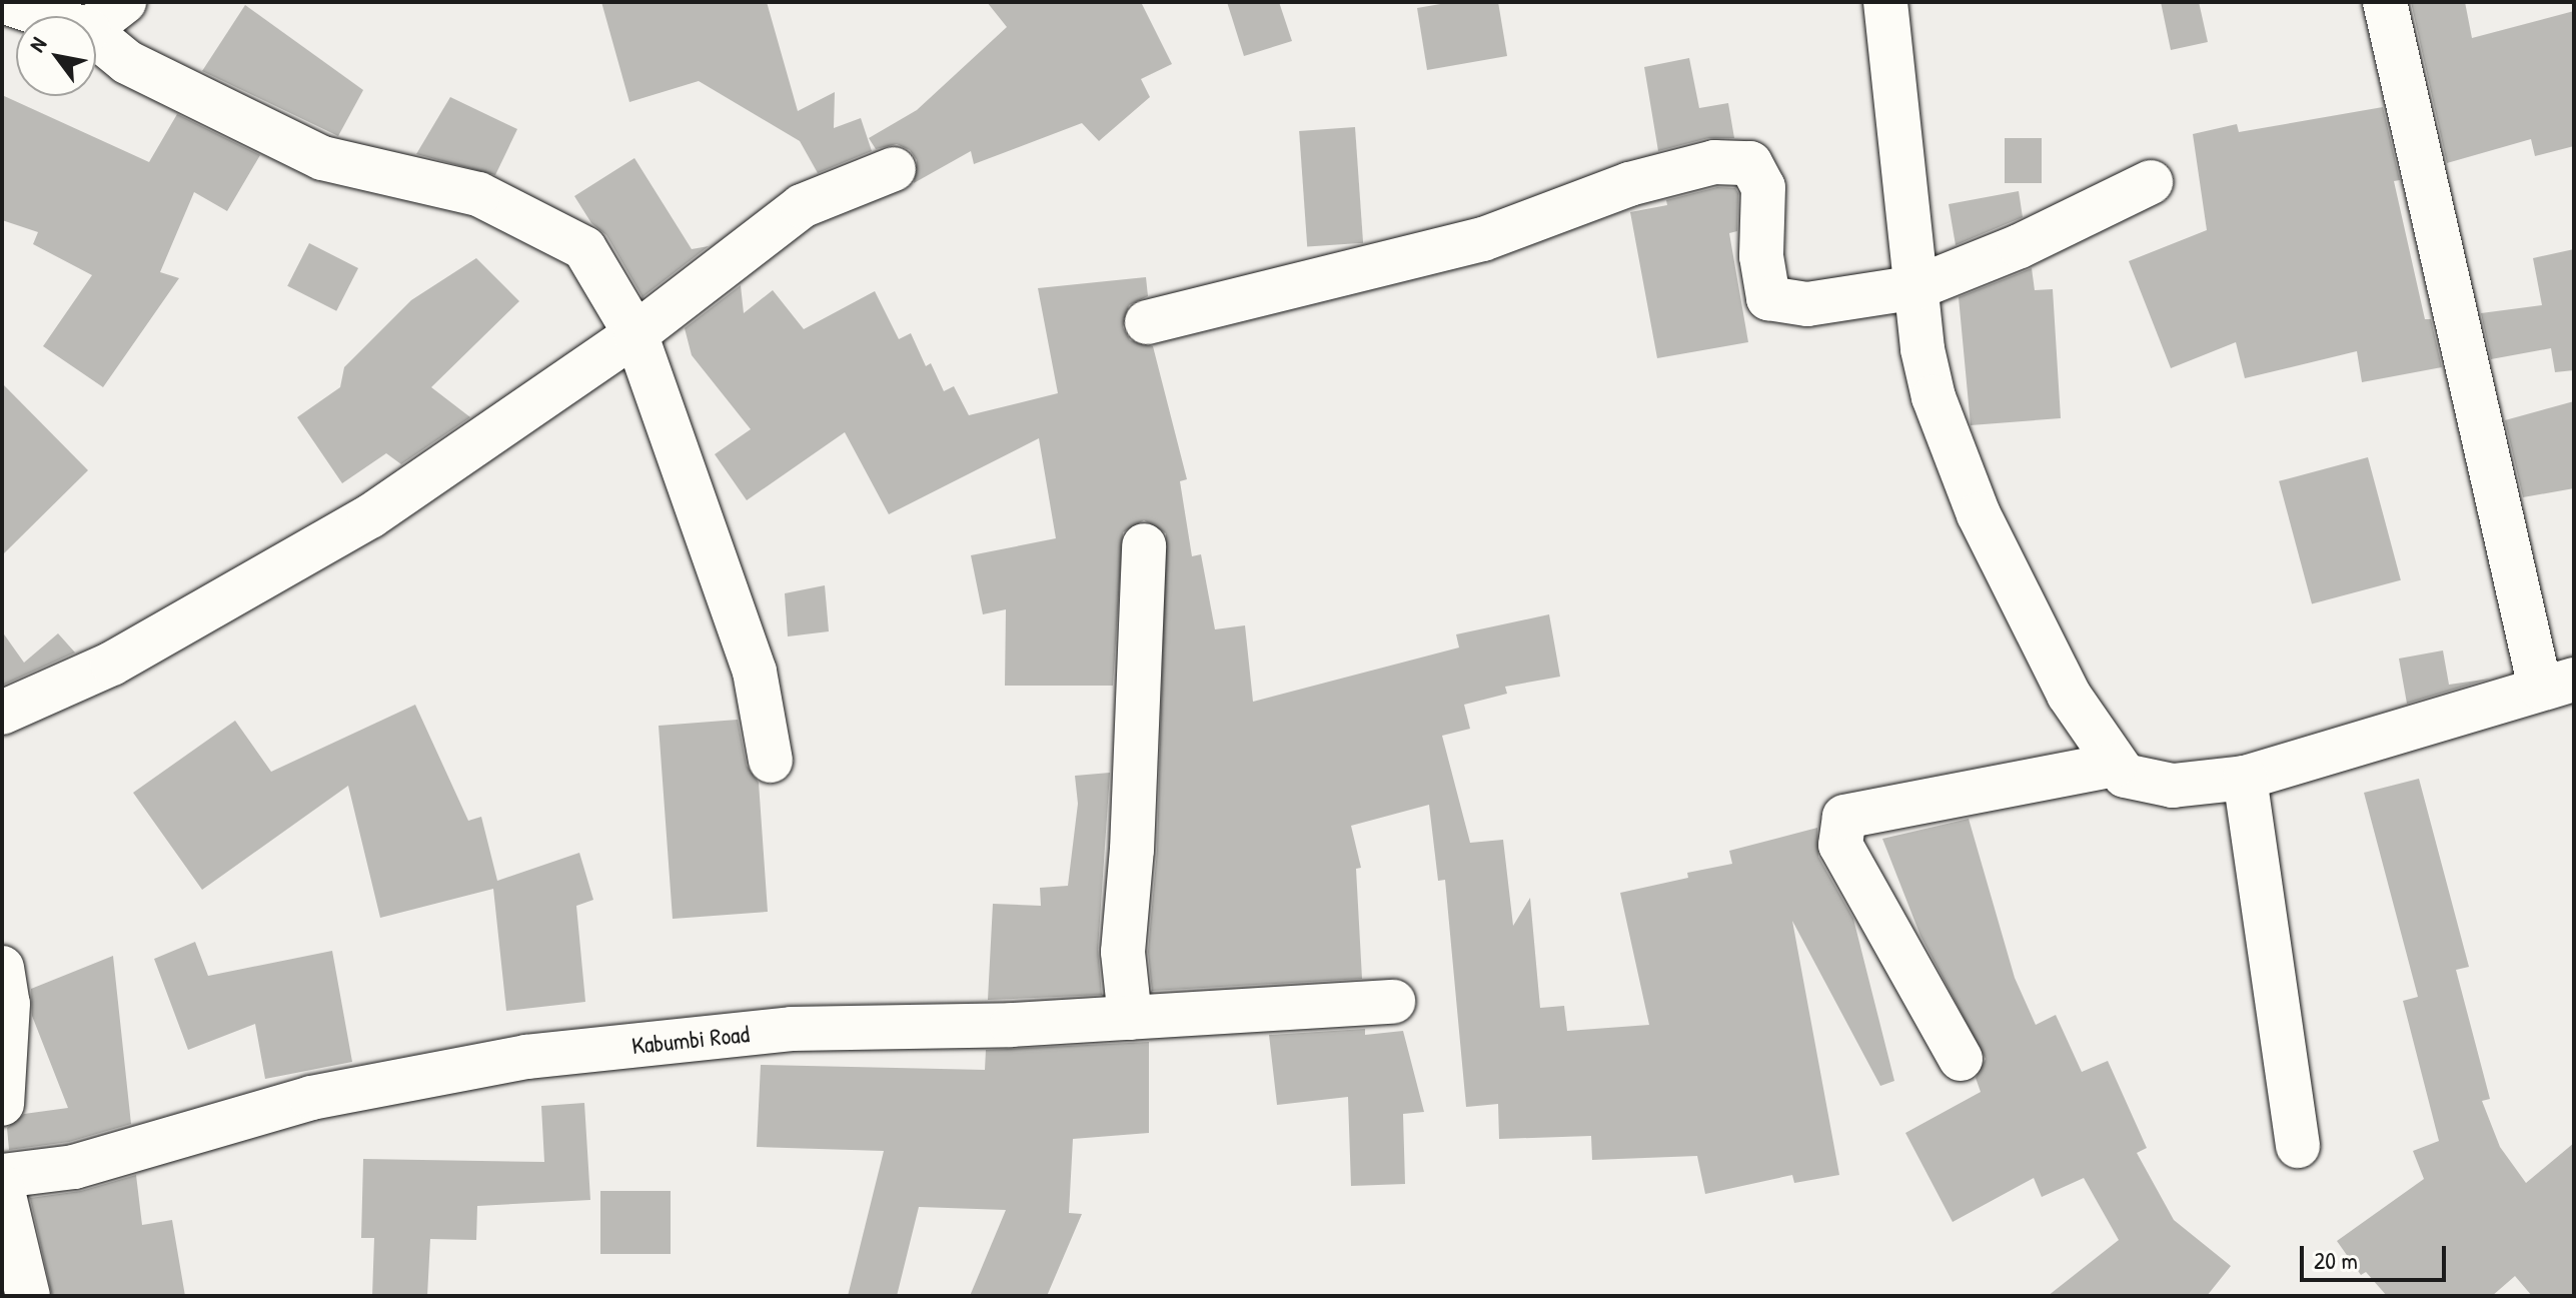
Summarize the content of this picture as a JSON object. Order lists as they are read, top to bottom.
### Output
{
  "streets": {
    "street": ["Kabumbi Road"]
  },
  "scale_bar": "20 m",
  "north": "top left"
}
